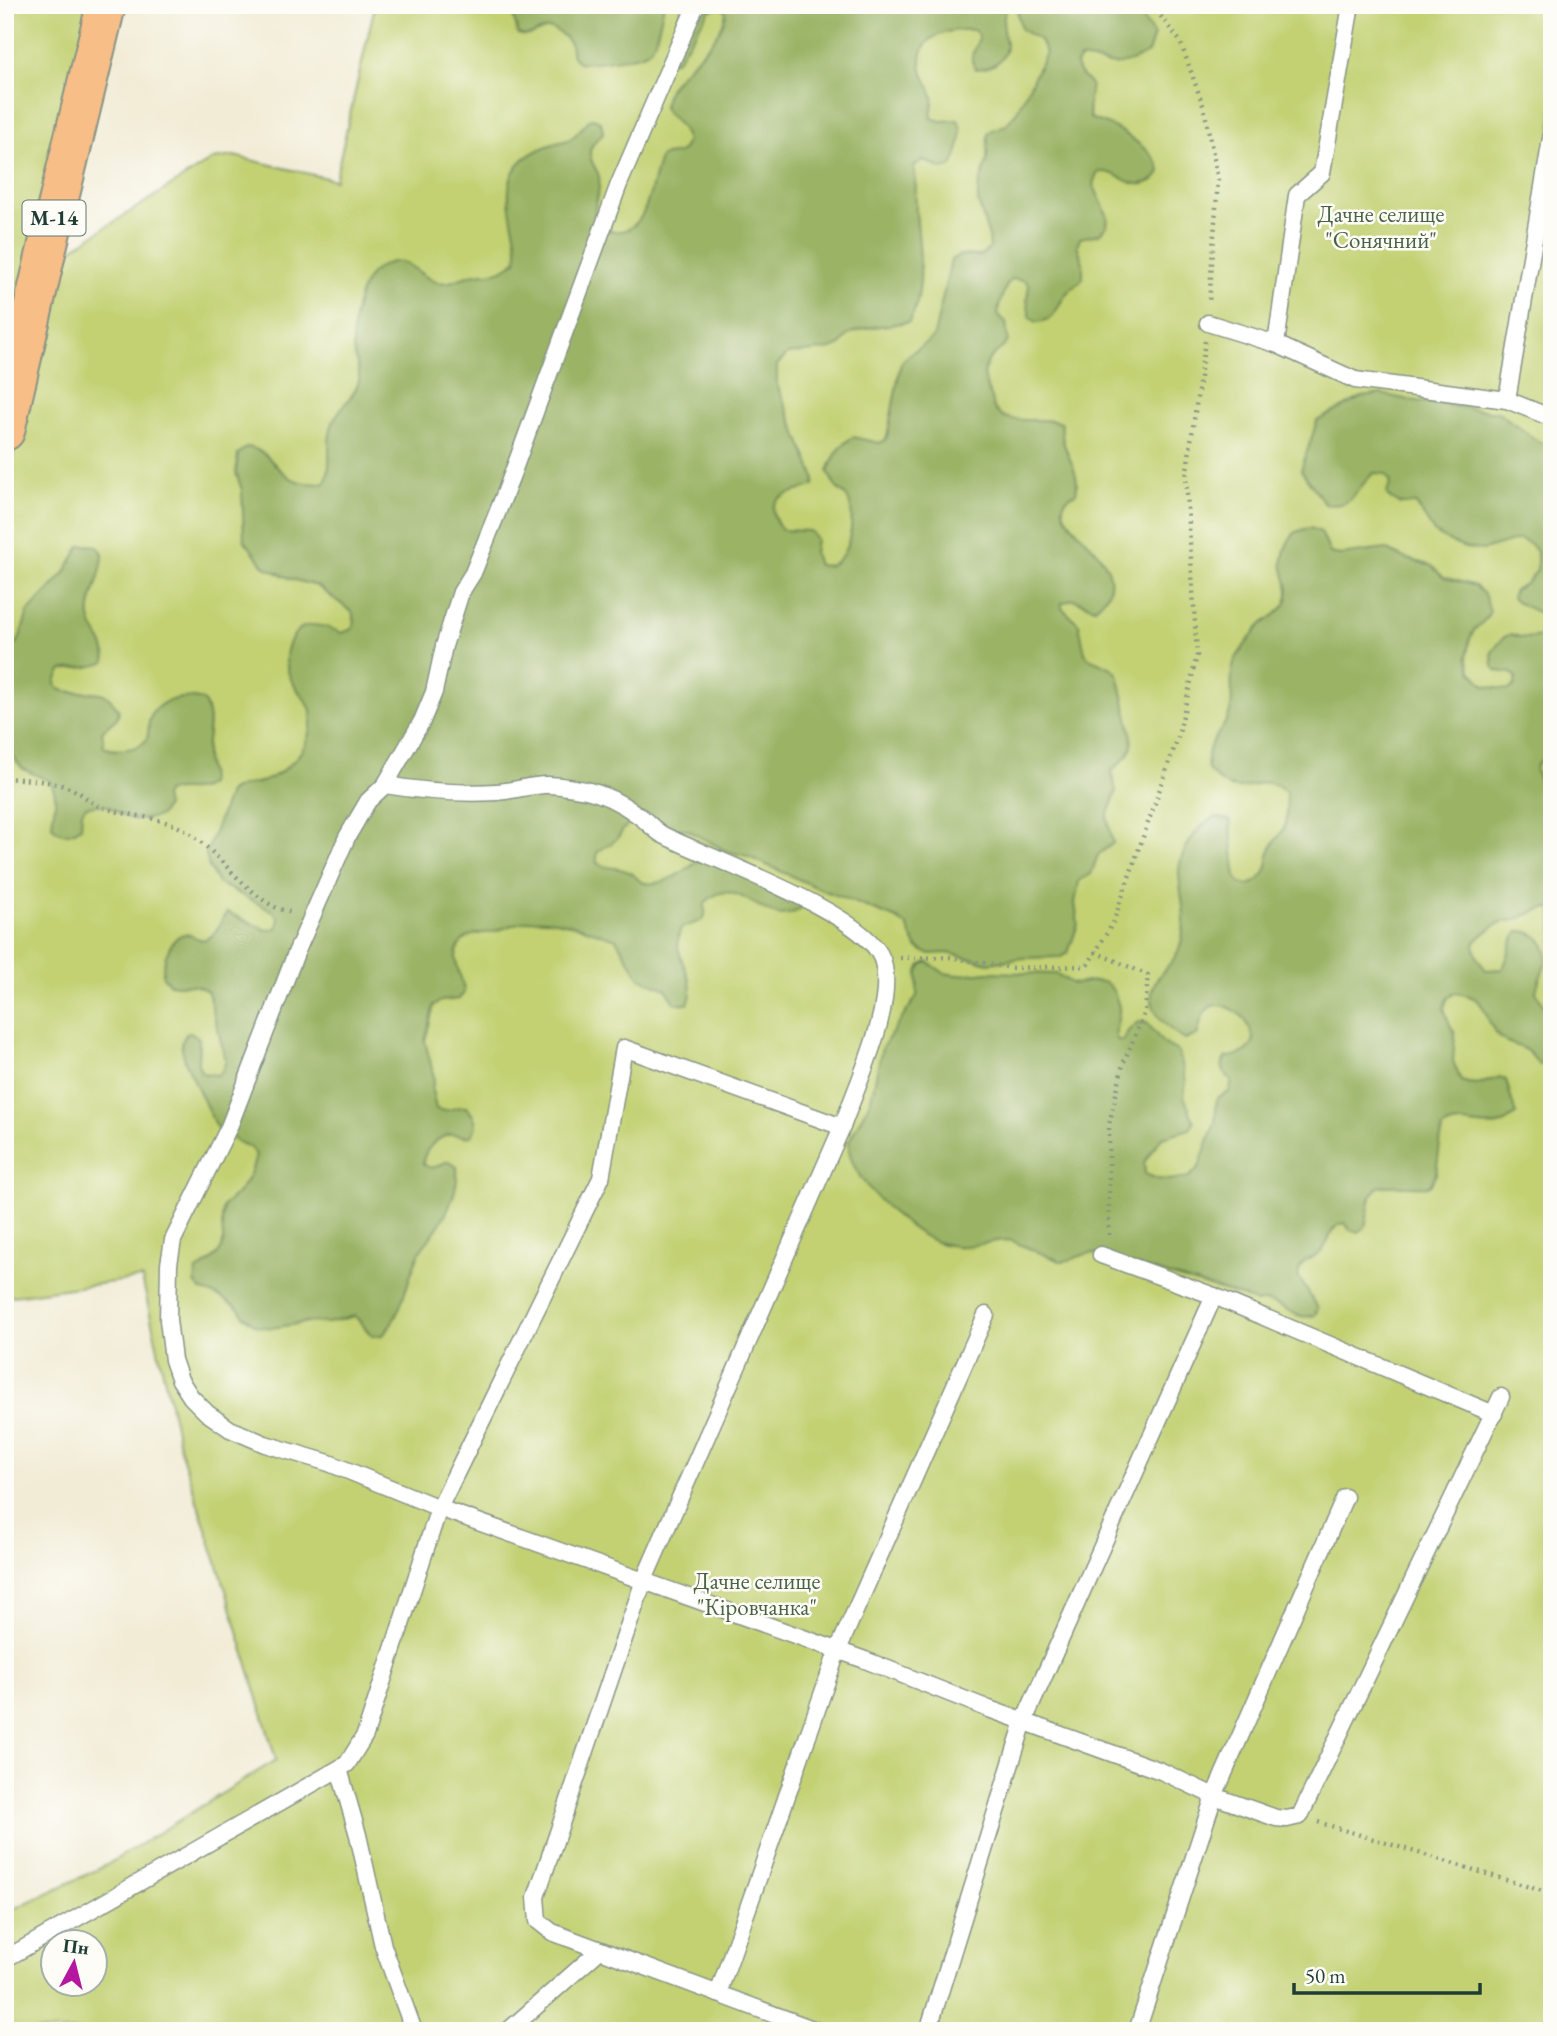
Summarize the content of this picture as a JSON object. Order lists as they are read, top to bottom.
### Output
{
  "streets": {
    "highway": ["М-14"]
  },
  "parks": ["Дачне селище \"Сонячний\"", "Дачне селище \"Кіровчанка\""],
  "scale_bar": "50 m",
  "north": "top"
}
